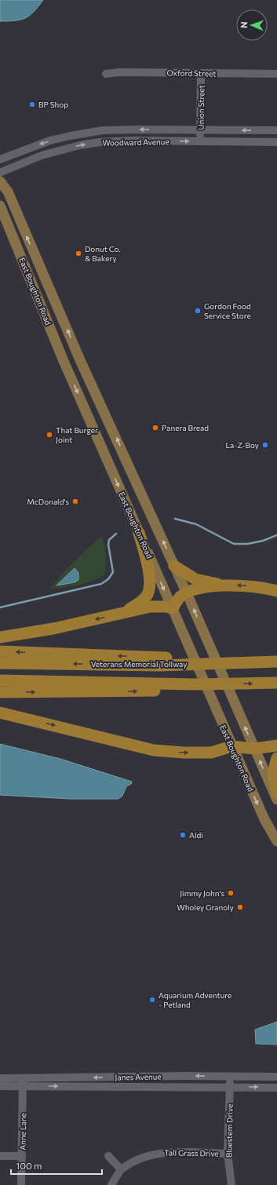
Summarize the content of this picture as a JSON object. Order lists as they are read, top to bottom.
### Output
{
  "streets": {
    "highway": ["Veterans Memorial Tollway"],
    "main road": ["East Boughton Road"],
    "street": [
      "Oxford Street",
      "Union Street",
      "Woodward Avenue",
      "Janes Avenue",
      "Bluestem Drive",
      "Anne Lane",
      "Tall Grass Drive"
    ]
  },
  "crossings": [
    ["Oxford Street", "Union Street"],
    ["Union Street", "Woodward Avenue"],
    ["Janes Avenue", "Bluestem Drive"],
    ["Janes Avenue", "Anne Lane"],
    ["Bluestem Drive", "Tall Grass Drive"]
  ],
  "places": [
    "BP Shop",
    "Donut Co. & Bakery",
    "Gordon Food Service Store",
    "Panera Bread",
    "That Burger Joint",
    "La-Z-Boy",
    "McDonald's",
    "Aldi",
    "Jimmy John's",
    "Wholey Granoly",
    "Aquarium Adventure - Petland"
  ],
  "scale_bar": "100 m",
  "north": "left"
}
